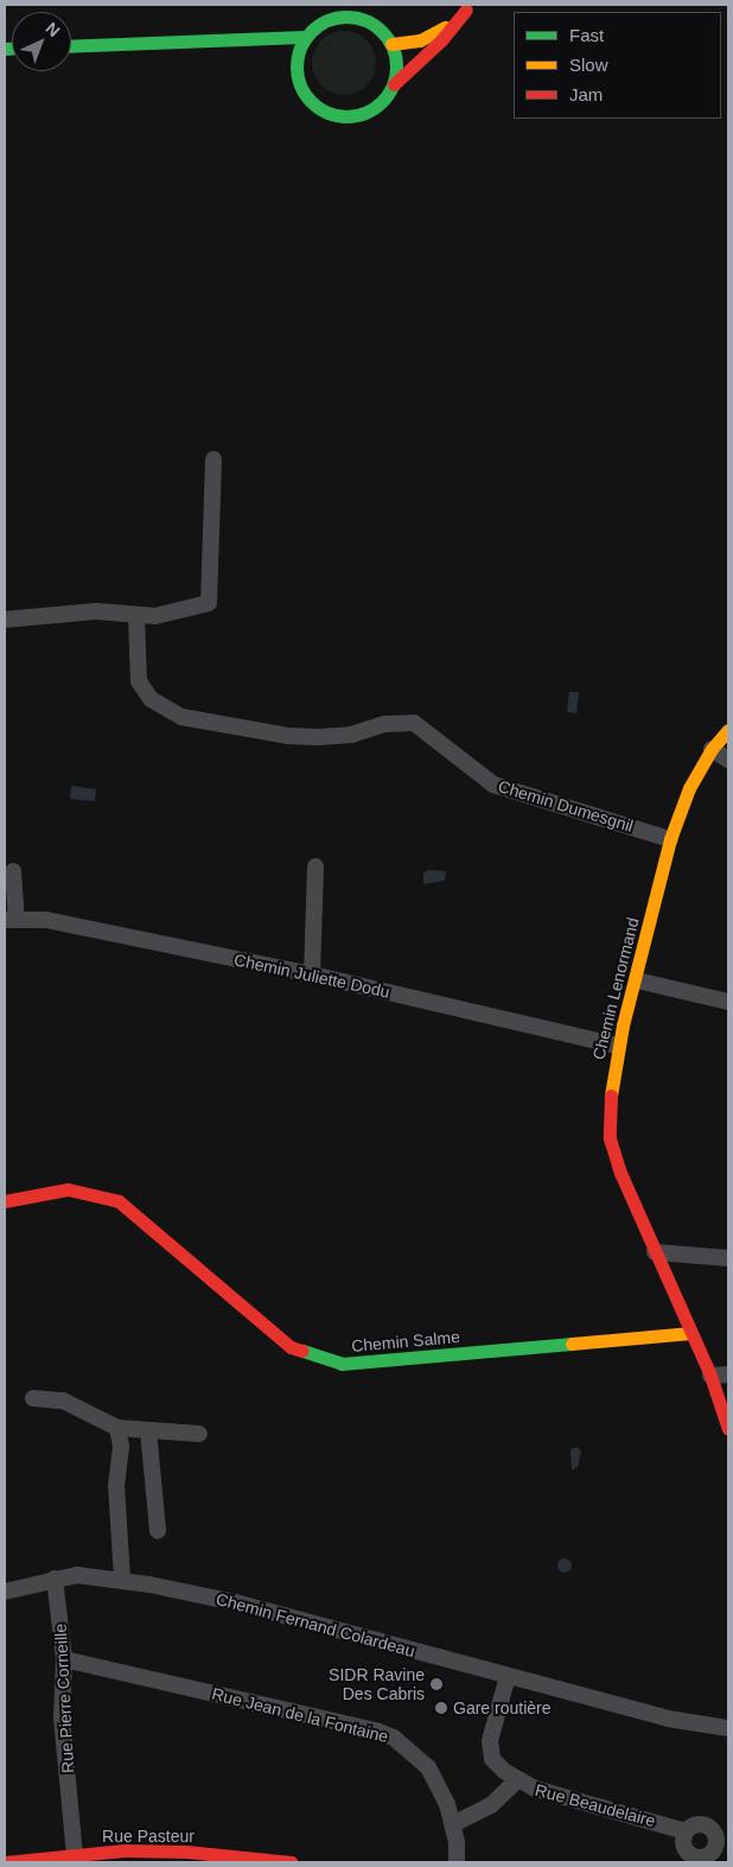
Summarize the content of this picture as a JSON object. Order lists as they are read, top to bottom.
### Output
{
  "streets": {
    "street": [
      "Chemin Dumesgnil",
      "Chemin Juliette Dodu",
      "Chemin Lenormand",
      "Chemin Salme",
      "Chemin Fernand Colardeau",
      "Rue Pierre Corneille",
      "Rue Jean de la Fontaine",
      "Rue Beaudelaire",
      "Rue Pasteur"
    ]
  },
  "crossings": [
    ["Chemin Dumesgnil", "Chemin Lenormand"],
    ["Chemin Juliette Dodu", "Chemin Lenormand"],
    ["Chemin Lenormand", "Chemin Salme"],
    ["Chemin Fernand Colardeau", "Rue Pierre Corneille"],
    ["Chemin Fernand Colardeau", "Rue Beaudelaire"],
    ["Rue Pierre Corneille", "Rue Jean de la Fontaine"],
    ["Rue Pierre Corneille", "Rue Pasteur"]
  ],
  "places": ["SIDR Ravine Des Cabris", "Gare routière"],
  "legend": ["Fast", "Slow", "Jam"],
  "north": "top right"
}
